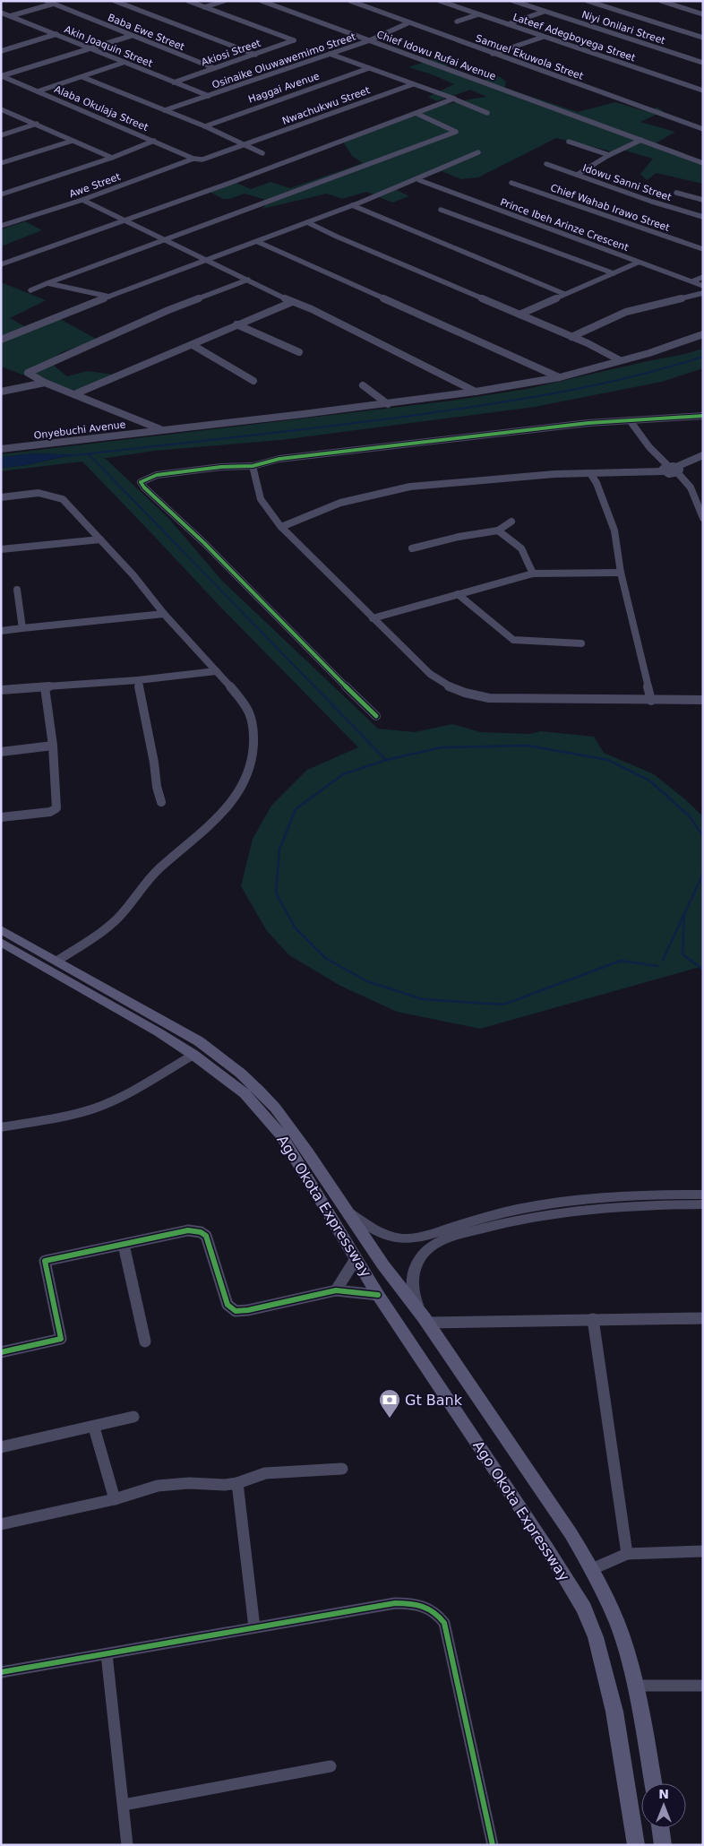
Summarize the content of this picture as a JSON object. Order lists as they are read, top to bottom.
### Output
{
  "streets": {
    "main road": ["Ago Okota Expressway"],
    "street": [
      "Niyi Onilari Street",
      "Baba Ewe Street",
      "Lateef Adegboyega Street",
      "Akin Joaquin Street",
      "Akiosi Street",
      "Chief Idowu Rufai Avenue",
      "Samuel Ekuwola Street",
      "Osinaike Oluwawemimo Street",
      "Haggai Avenue",
      "Nwachukwu Street",
      "Alaba Okulaja Street",
      "Idowu Sanni Street",
      "Awe Street",
      "Chief Wahab Irawo Street",
      "Prince Ibeh Arinze Crescent",
      "Onyebuchi Avenue"
    ]
  },
  "crossings": [
    ["Baba Ewe Street", "Akiosi Street"],
    ["Akin Joaquin Street", "Akiosi Street"],
    ["Akin Joaquin Street", "Osinaike Oluwawemimo Street"],
    ["Chief Idowu Rufai Avenue", "Osinaike Oluwawemimo Street"],
    ["Samuel Ekuwola Street", "Osinaike Oluwawemimo Street"],
    ["Nwachukwu Street", "Alaba Okulaja Street"],
    ["Nwachukwu Street", "Awe Street"],
    ["Alaba Okulaja Street", "Awe Street"]
  ],
  "places": {
    "bank": ["Gt Bank"]
  },
  "north": "top"
}
